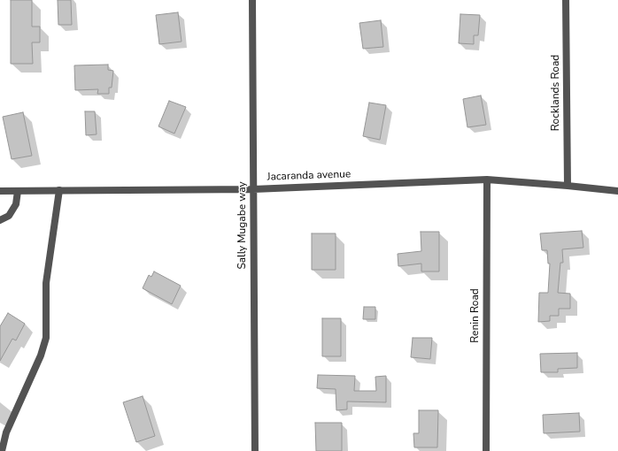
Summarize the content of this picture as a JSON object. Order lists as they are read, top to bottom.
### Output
{
  "streets": {
    "street": [
      "Rocklands Road",
      "Jacaranda avenue",
      "Sally Mugabe way",
      "Renin Road"
    ]
  },
  "crossings": [
    ["Rocklands Road", "Jacaranda avenue"],
    ["Jacaranda avenue", "Sally Mugabe way"],
    ["Jacaranda avenue", "Renin Road"]
  ]
}
